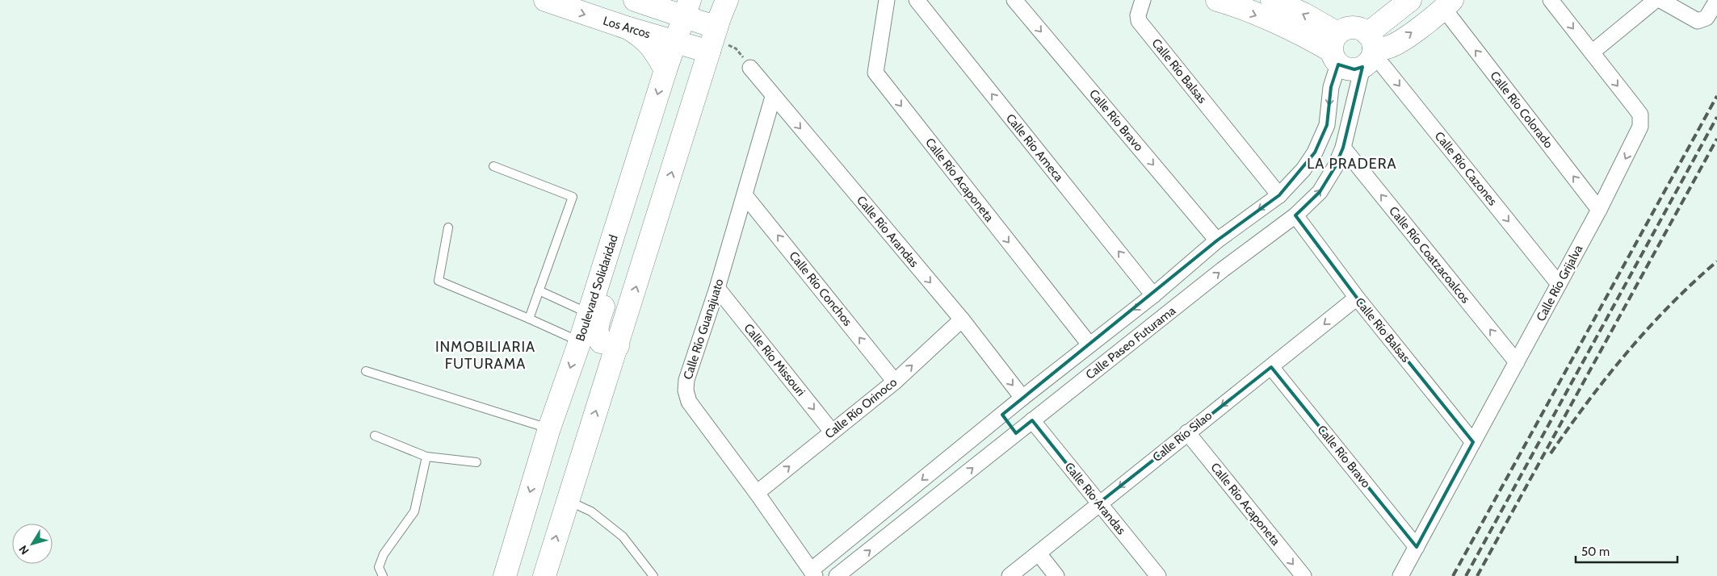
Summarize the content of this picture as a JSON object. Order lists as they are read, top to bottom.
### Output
{
  "streets": {
    "main road": ["Los Arcos", "Boulevard Solidaridad"],
    "street": [
      "Calle Río Balsas",
      "Calle Río Colorado",
      "Calle Río Bravo",
      "Calle Río Ameca",
      "Calle Río Cazones",
      "Calle Río Acaponeta",
      "Calle Río Arandas",
      "Calle Río Coatzacoalcos",
      "Calle Río Grijalva",
      "Calle Río Conchos",
      "Calle Río Guanajuato",
      "Calle Paseo Futurama",
      "Calle Río Missouri",
      "Calle Río Orinoco",
      "Calle Río Silao"
    ]
  },
  "crossings": [
    ["Los Arcos", "Boulevard Solidaridad"],
    ["Calle Río Balsas", "Calle Río Grijalva"],
    ["Calle Río Balsas", "Calle Paseo Futurama"],
    ["Calle Río Balsas", "Calle Río Silao"],
    ["Calle Río Colorado", "Calle Río Grijalva"],
    ["Calle Río Bravo", "Calle Río Grijalva"],
    ["Calle Río Bravo", "Calle Paseo Futurama"],
    ["Calle Río Bravo", "Calle Río Silao"],
    ["Calle Río Ameca", "Calle Paseo Futurama"],
    ["Calle Río Cazones", "Calle Río Grijalva"],
    ["Calle Río Cazones", "Calle Paseo Futurama"],
    ["Calle Río Acaponeta", "Calle Paseo Futurama"],
    ["Calle Río Acaponeta", "Calle Río Silao"],
    ["Calle Río Arandas", "Calle Río Guanajuato"],
    ["Calle Río Arandas", "Calle Paseo Futurama"],
    ["Calle Río Arandas", "Calle Río Orinoco"],
    ["Calle Río Arandas", "Calle Río Silao"],
    ["Calle Río Coatzacoalcos", "Calle Río Grijalva"],
    ["Calle Río Coatzacoalcos", "Calle Paseo Futurama"],
    ["Calle Río Conchos", "Calle Río Guanajuato"],
    ["Calle Río Conchos", "Calle Río Orinoco"],
    ["Calle Río Guanajuato", "Calle Paseo Futurama"],
    ["Calle Río Guanajuato", "Calle Río Missouri"],
    ["Calle Río Guanajuato", "Calle Río Orinoco"],
    ["Calle Río Missouri", "Calle Río Orinoco"]
  ],
  "one_way": [
    "Los Arcos",
    "Calle Río Colorado",
    "Calle Río Bravo",
    "Calle Río Ameca",
    "Calle Río Cazones",
    "Calle Río Acaponeta",
    "Calle Río Arandas",
    "Calle Río Coatzacoalcos",
    "Calle Río Conchos",
    "Calle Río Missouri",
    "Calle Río Orinoco",
    "Calle Río Silao"
  ],
  "districts": ["LA PRADERA", "INMOBILIARIA FUTURAMA"],
  "scale_bar": "50 m",
  "north": "bottom left"
}
